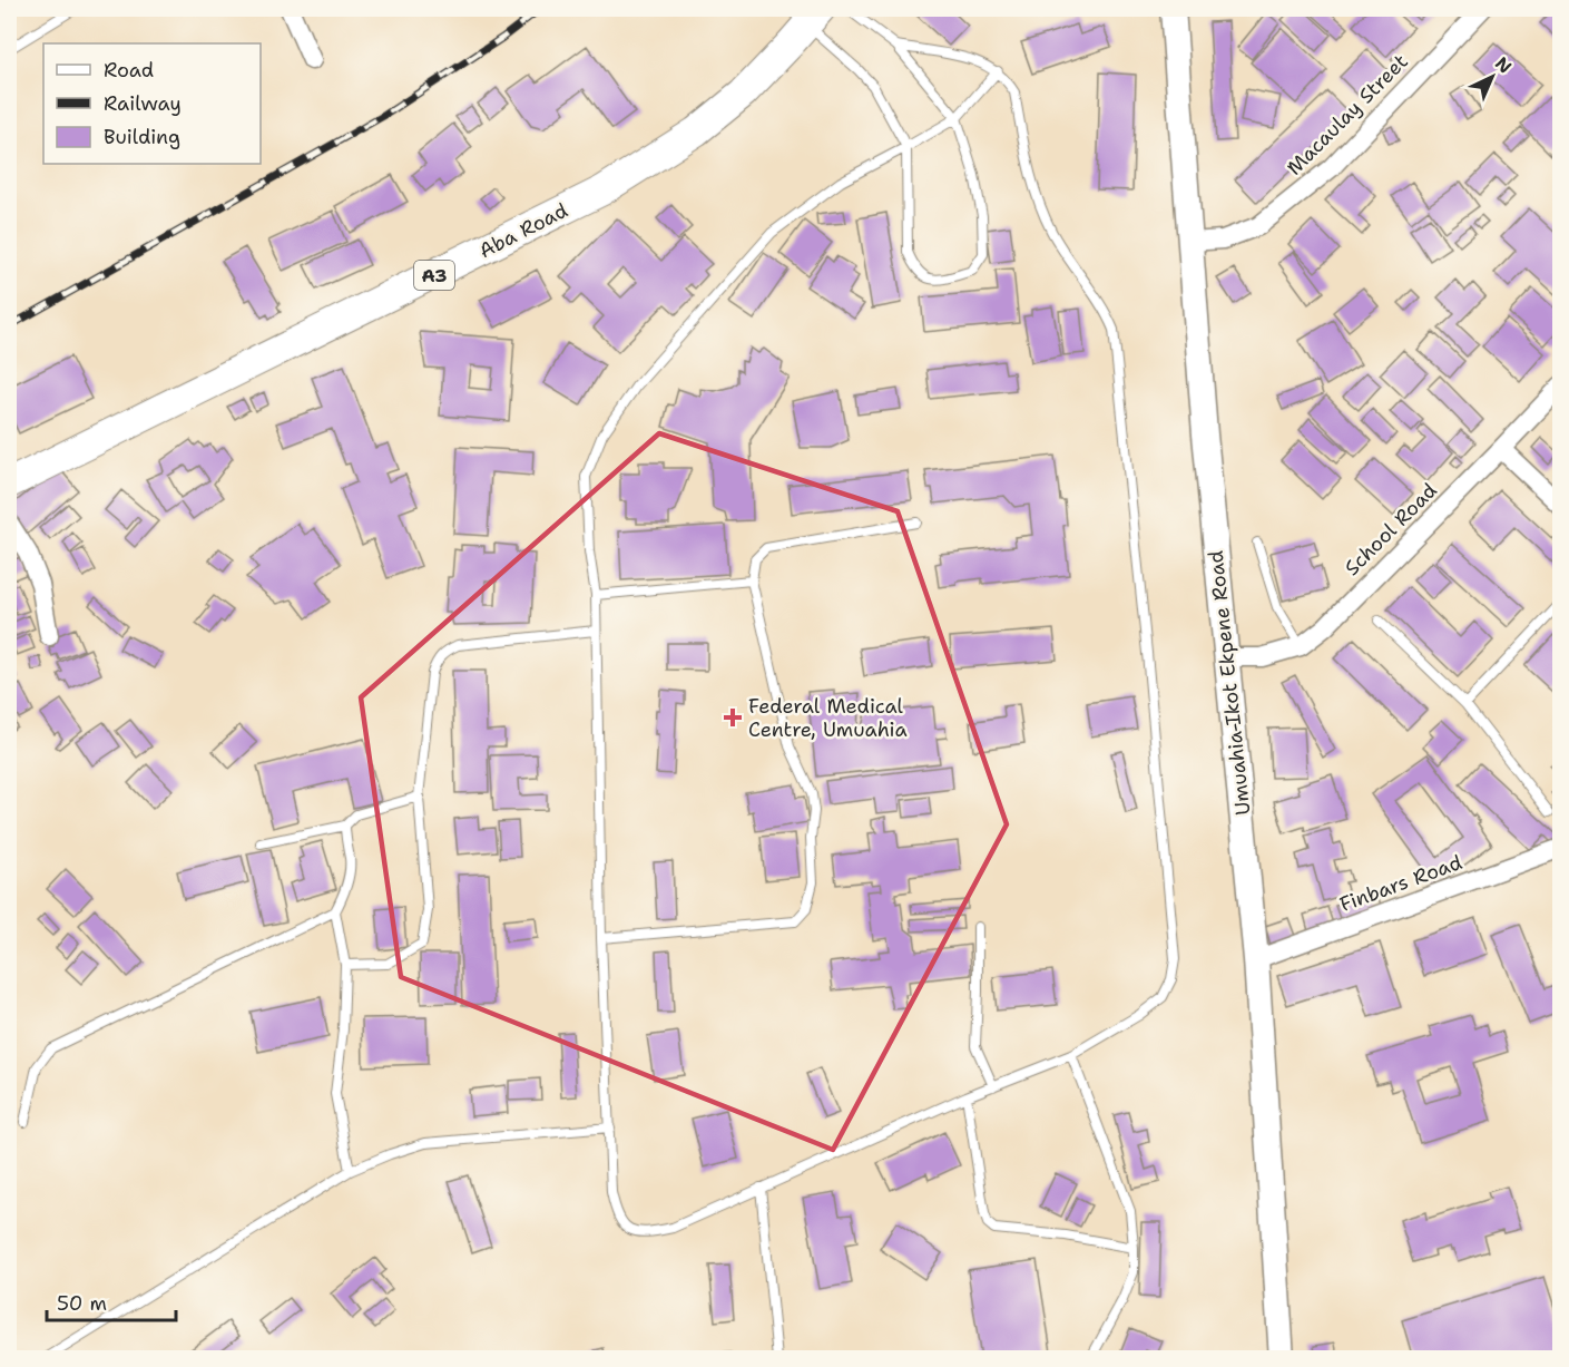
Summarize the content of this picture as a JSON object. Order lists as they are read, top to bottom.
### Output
{
  "streets": {
    "main road": ["Aba Road", "A3", "Umuahia-Ikot Ekpene Road"],
    "street": ["Macaulay Street", "School Road", "Finbars Road"]
  },
  "crossings": [
    ["Macaulay Street", "Umuahia-Ikot Ekpene Road"],
    ["School Road", "Umuahia-Ikot Ekpene Road"],
    ["Umuahia-Ikot Ekpene Road", "Finbars Road"]
  ],
  "places": {
    "health": ["Federal Medical Centre, Umuahia"]
  },
  "legend": ["Road", "Railway", "Building"],
  "scale_bar": "50 m",
  "north": "top right"
}
